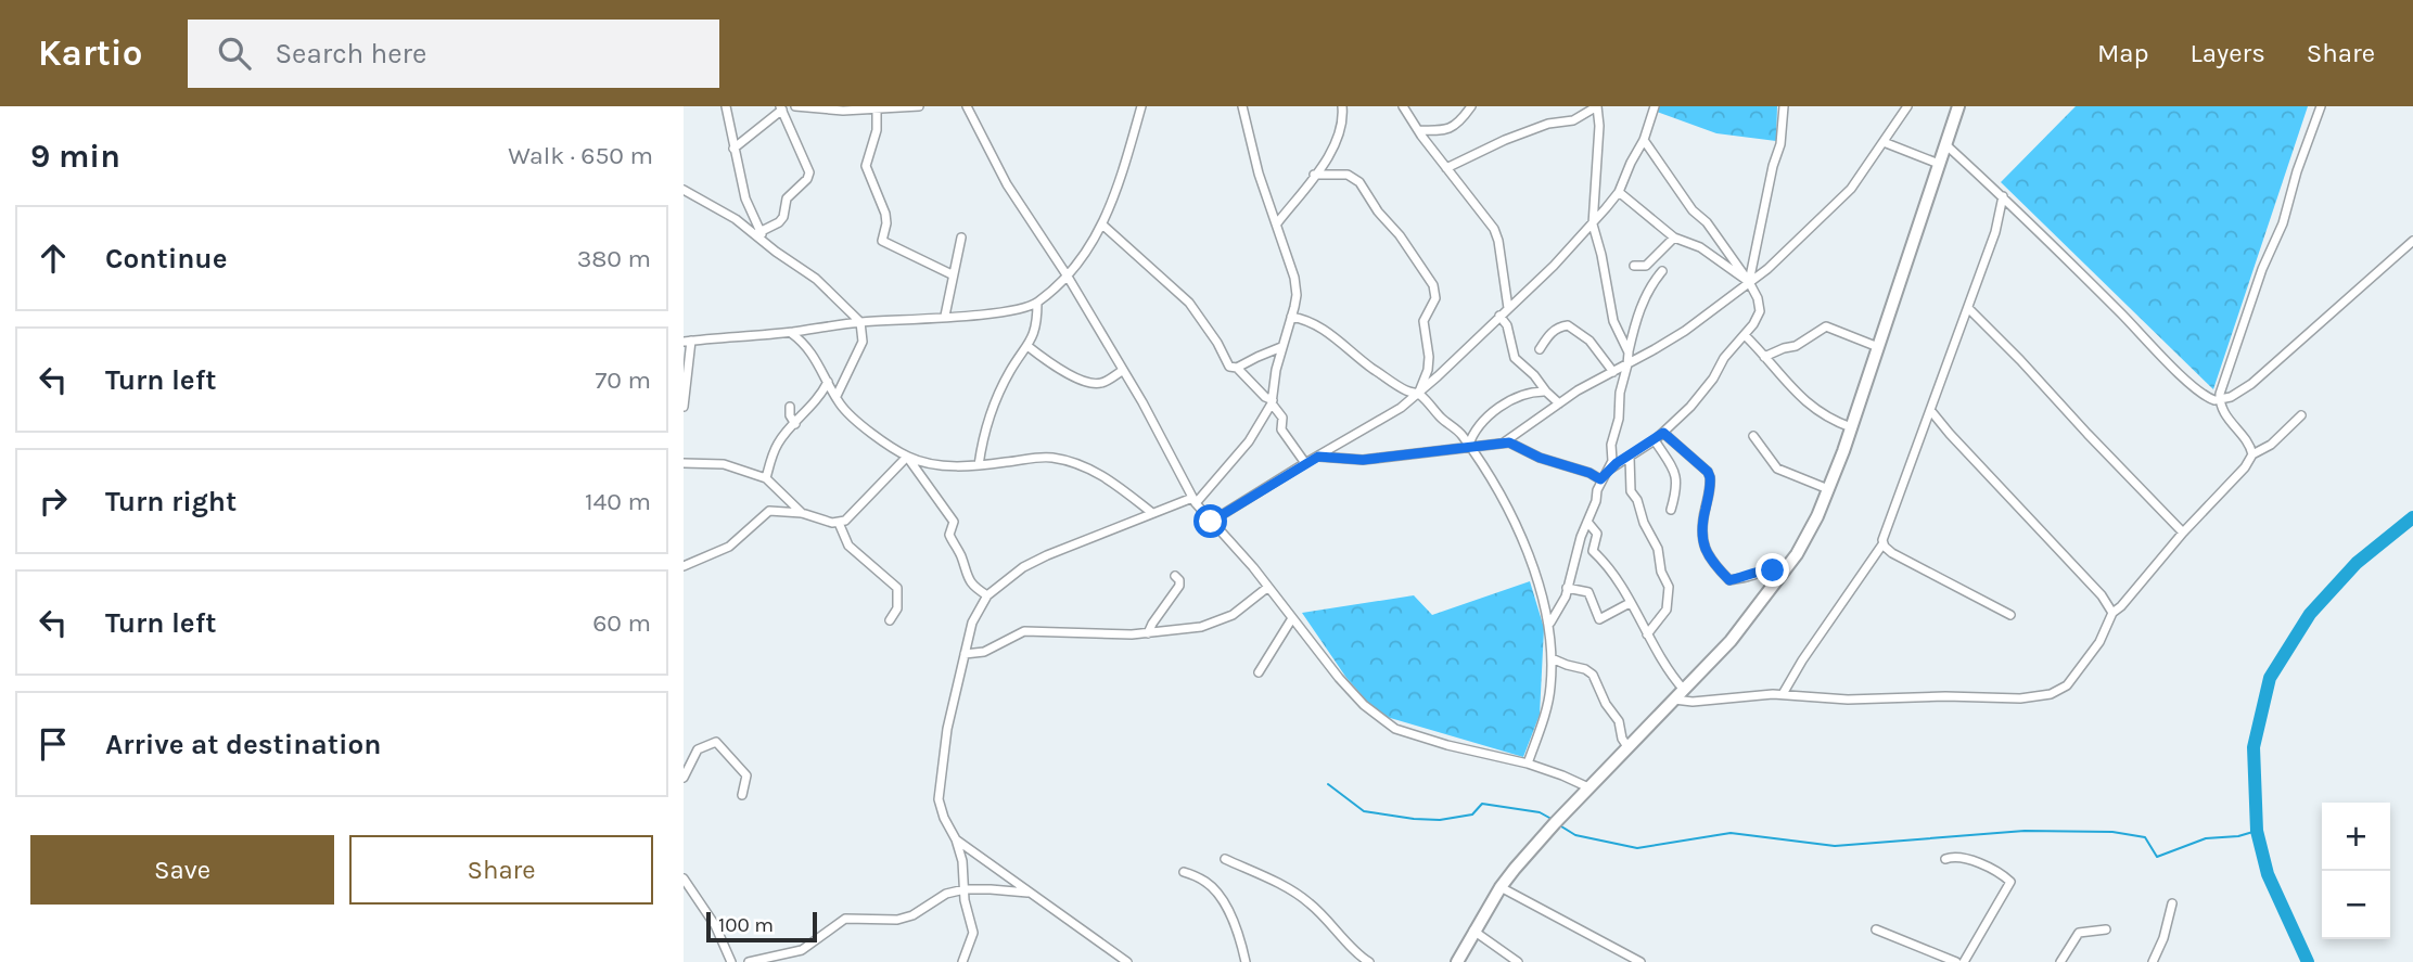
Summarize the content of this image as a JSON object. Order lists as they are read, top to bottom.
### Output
{
  "scale_bar": "100 m",
  "page": {
    "header": "Kartio",
    "search": "Search here",
    "nav": ["Map", "Layers", "Share"],
    "heading": ["9 min", "Walk · 650 m"],
    "list": [
      ["Continue", "380 m"],
      ["Turn left", "70 m"],
      ["Turn right", "140 m"],
      ["Turn left", "60 m"],
      "Arrive at destination"
    ],
    "map_buttons": ["+", "−"],
    "buttons": ["Save", "Share"],
    "scale": "100 m"
  }
}
